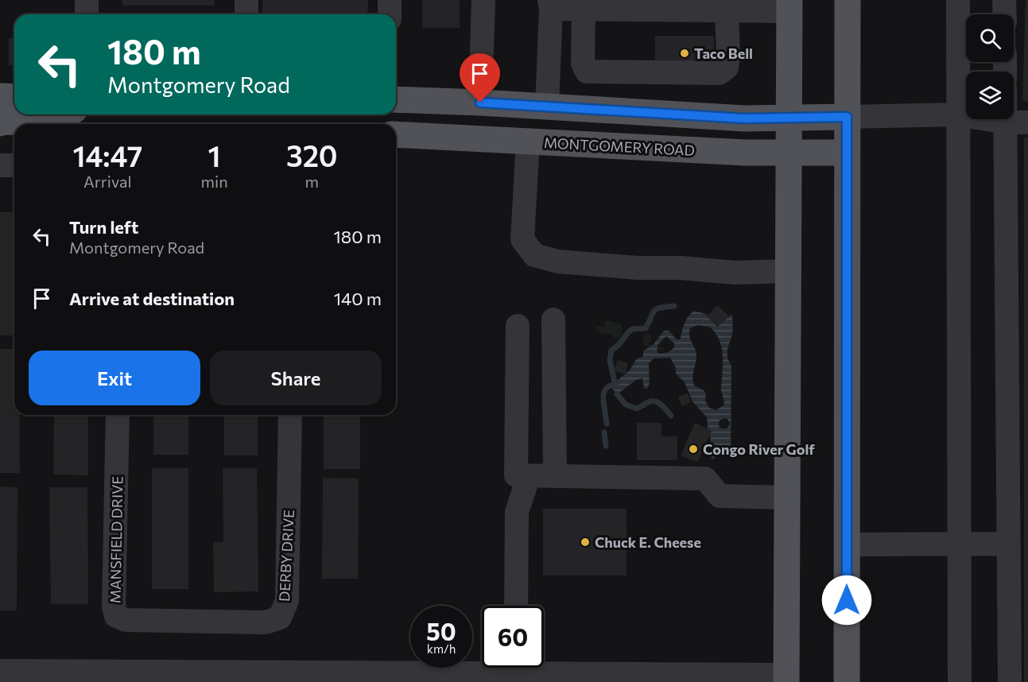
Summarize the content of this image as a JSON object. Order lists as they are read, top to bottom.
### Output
{
  "streets": {
    "main road": ["MONTGOMERY ROAD"],
    "street": ["MANSFIELD DRIVE", "DERBY DRIVE"]
  },
  "crossings": [
    ["MANSFIELD DRIVE", "DERBY DRIVE"]
  ],
  "places": ["Taco Bell", "Congo River Golf", "Chuck E. Cheese"],
  "page": {
    "turn": ["180 m", "Montgomery Road"],
    "eta": [
      "14:47",
      "Arrival",
      "1",
      "min",
      "320",
      "m"
    ],
    "list": [
      {
        "name": "Turn left",
        "note": "Montgomery Road",
        "value": "180 m"
      },
      {
        "name": "Arrive at destination",
        "value": "140 m"
      }
    ],
    "buttons": ["Exit", "Share"],
    "speed": "50 km/h",
    "limit": "60"
  }
}
